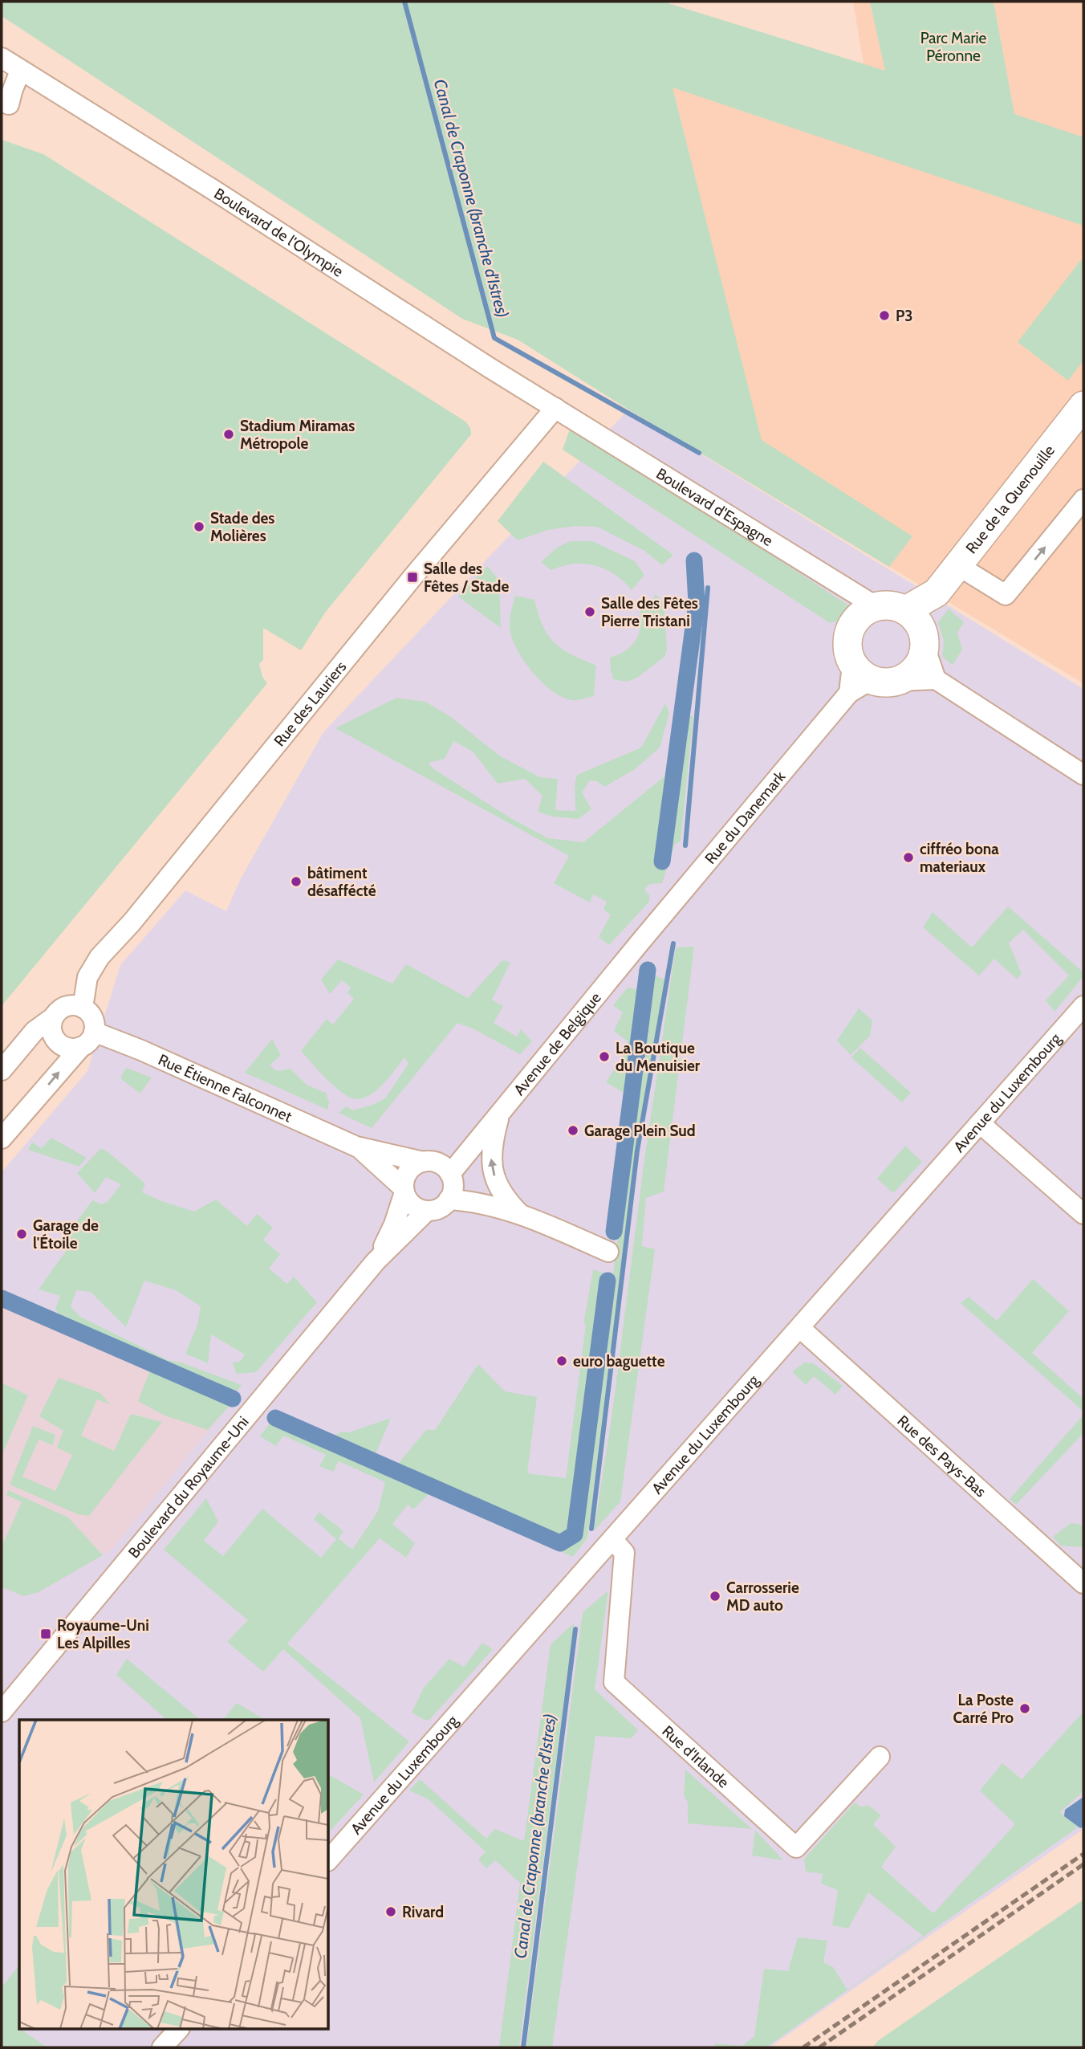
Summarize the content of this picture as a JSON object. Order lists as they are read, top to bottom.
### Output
{
  "streets": {
    "street": [
      "Boulevard de l'Olympie",
      "Rue de la Quenouille",
      "Boulevard d'Espagne",
      "Rue des Lauriers",
      "Rue du Danemark",
      "Avenue de Belgique",
      "Rue Étienne Falconnet",
      "Avenue du Luxembourg",
      "Rue des Pays-Bas",
      "Boulevard du Royaume-Uni",
      "Rue d'Irlande"
    ]
  },
  "crossings": [
    ["Boulevard de l'Olympie", "Boulevard d'Espagne"],
    ["Boulevard de l'Olympie", "Rue des Lauriers"],
    ["Rue de la Quenouille", "Boulevard d'Espagne"],
    ["Rue de la Quenouille", "Rue du Danemark"],
    ["Boulevard d'Espagne", "Rue des Lauriers"],
    ["Boulevard d'Espagne", "Rue du Danemark"],
    ["Rue des Lauriers", "Rue Étienne Falconnet"],
    ["Rue du Danemark", "Avenue de Belgique"],
    ["Avenue de Belgique", "Rue Étienne Falconnet"],
    ["Avenue de Belgique", "Boulevard du Royaume-Uni"],
    ["Rue Étienne Falconnet", "Boulevard du Royaume-Uni"],
    ["Avenue du Luxembourg", "Rue des Pays-Bas"],
    ["Avenue du Luxembourg", "Rue d'Irlande"]
  ],
  "water": ["Canal de Craponne (branche d'Istres)"],
  "parks": ["Parc Marie Péronne"],
  "places": {
    "other": [
      "P3",
      "Stadium Miramas Métropole",
      "Stade des Molières",
      "Salle des Fêtes Pierre Tristani",
      "ciffréo bona materiaux",
      "bâtiment désaffécté",
      "La Boutique du Menuisier",
      "Garage Plein Sud",
      "Garage de l'Étoile",
      "euro baguette",
      "Carrosserie MD auto",
      "La Poste Carré Pro",
      "Rivard"
    ],
    "transit": ["Salle des Fêtes / Stade", "Royaume-Uni Les Alpilles"]
  }
}
